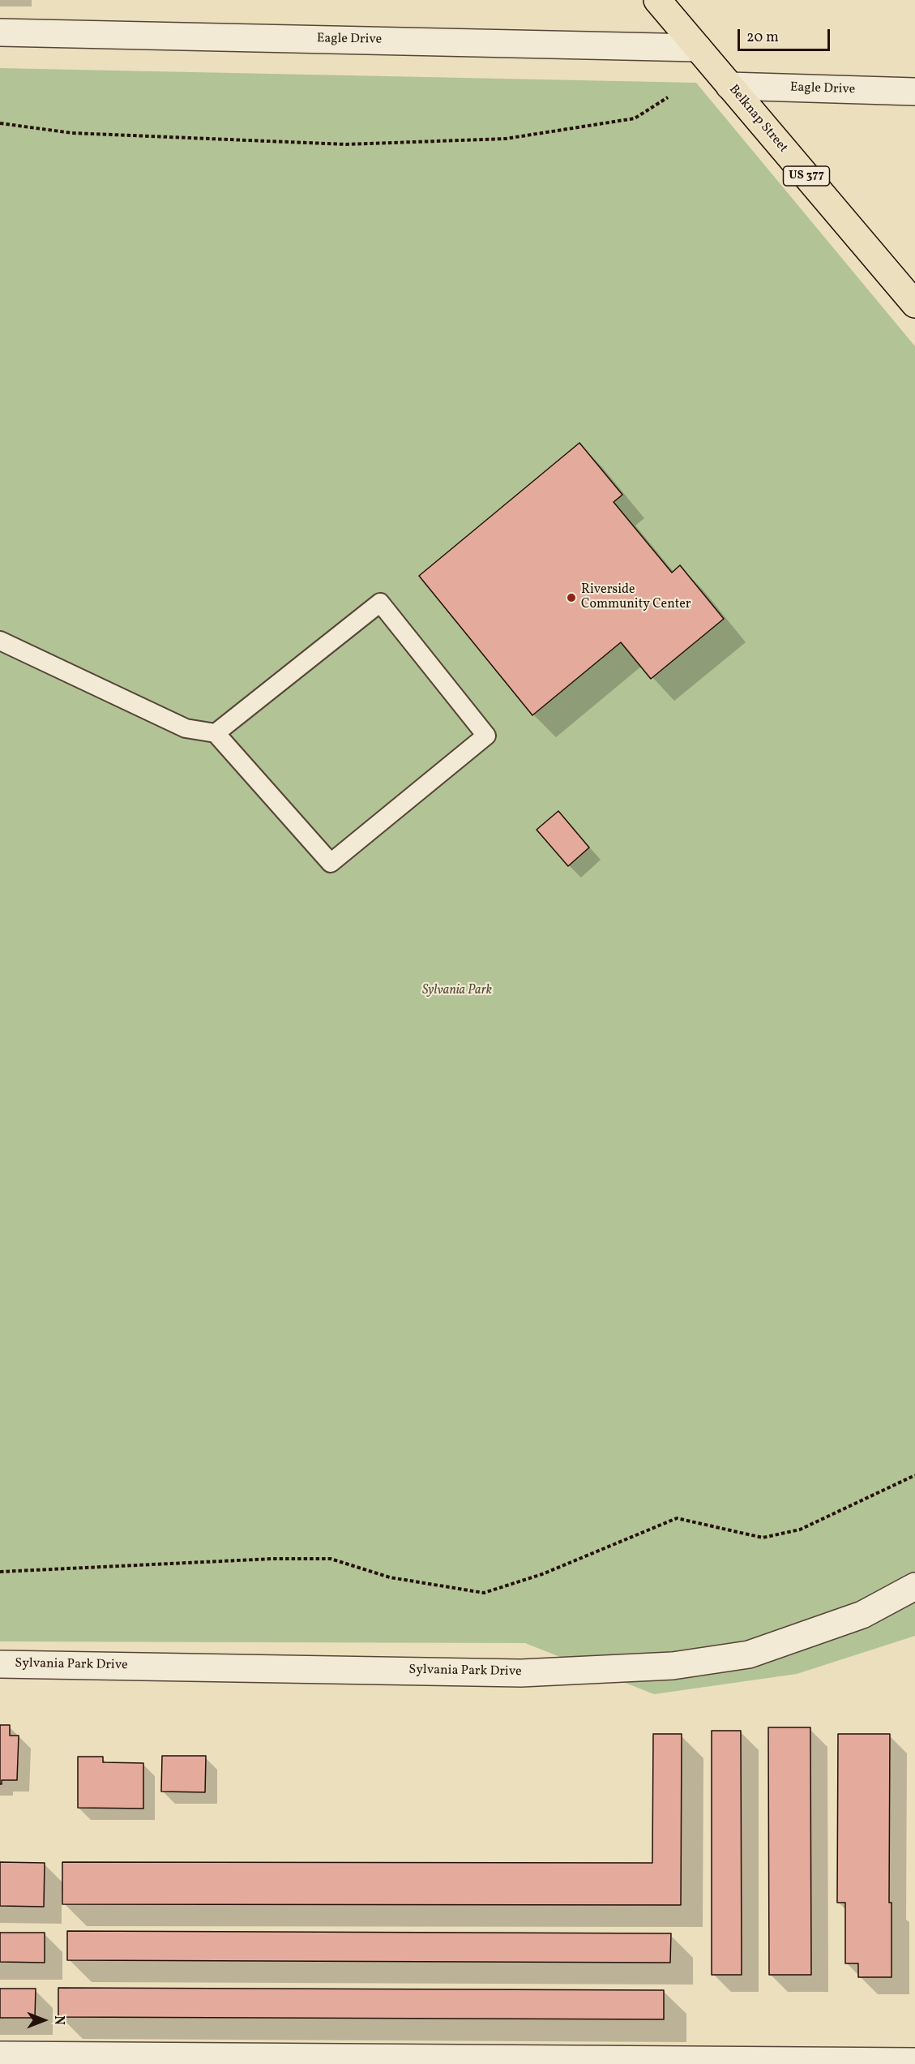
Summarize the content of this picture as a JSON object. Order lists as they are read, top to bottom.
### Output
{
  "streets": {
    "main road": ["Belknap Street", "US 377"],
    "street": ["Eagle Drive", "Sylvania Park Drive"]
  },
  "crossings": [
    ["Eagle Drive", "Belknap Street"]
  ],
  "parks": ["Sylvania Park"],
  "places": ["Riverside Community Center"],
  "scale_bar": "20 m",
  "north": "right"
}
